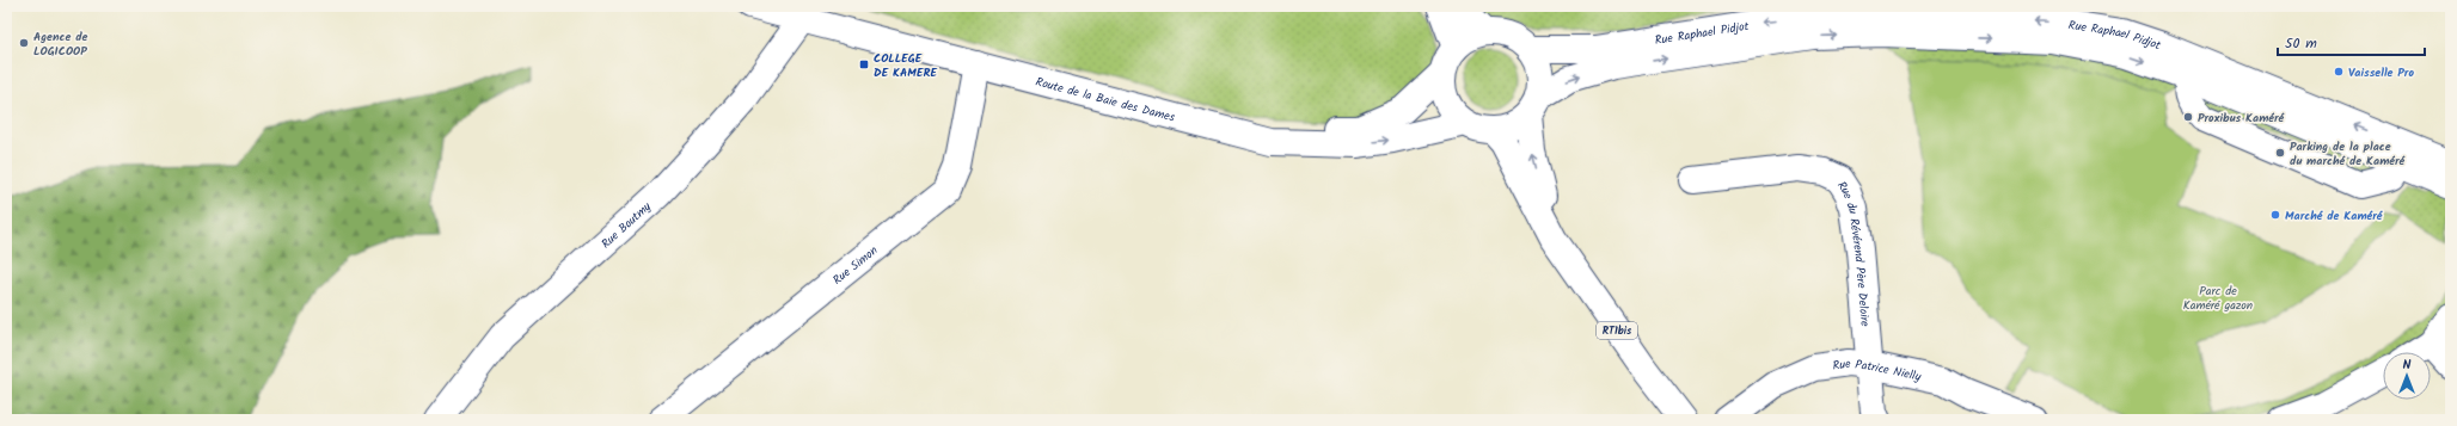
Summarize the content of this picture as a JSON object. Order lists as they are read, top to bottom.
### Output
{
  "streets": {
    "street": [
      "Rue Raphael Pidjot",
      "Route de la Baie des Dames",
      "Rue Boutmy",
      "Rue du Révérend Père Deloire",
      "Rue Simon",
      "RT1bis",
      "Rue Patrice Nielly"
    ]
  },
  "crossings": [
    ["Rue Raphael Pidjot", "Route de la Baie des Dames"],
    ["Rue Raphael Pidjot", "RT1bis"],
    ["Route de la Baie des Dames", "Rue Boutmy"],
    ["Route de la Baie des Dames", "Rue Simon"],
    ["Route de la Baie des Dames", "RT1bis"],
    ["Rue du Révérend Père Deloire", "Rue Patrice Nielly"]
  ],
  "parks": ["Parc de Kaméré gazon"],
  "places": {
    "other": [
      "Agence de LOGICOOP",
      "Vaisselle Pro",
      "Proxibus Kaméré",
      "Parking de la place du marché de Kaméré",
      "Marché de Kaméré"
    ],
    "transit": ["COLLEGE DE KAMERE"]
  },
  "scale_bar": "50 m",
  "north": "top"
}
